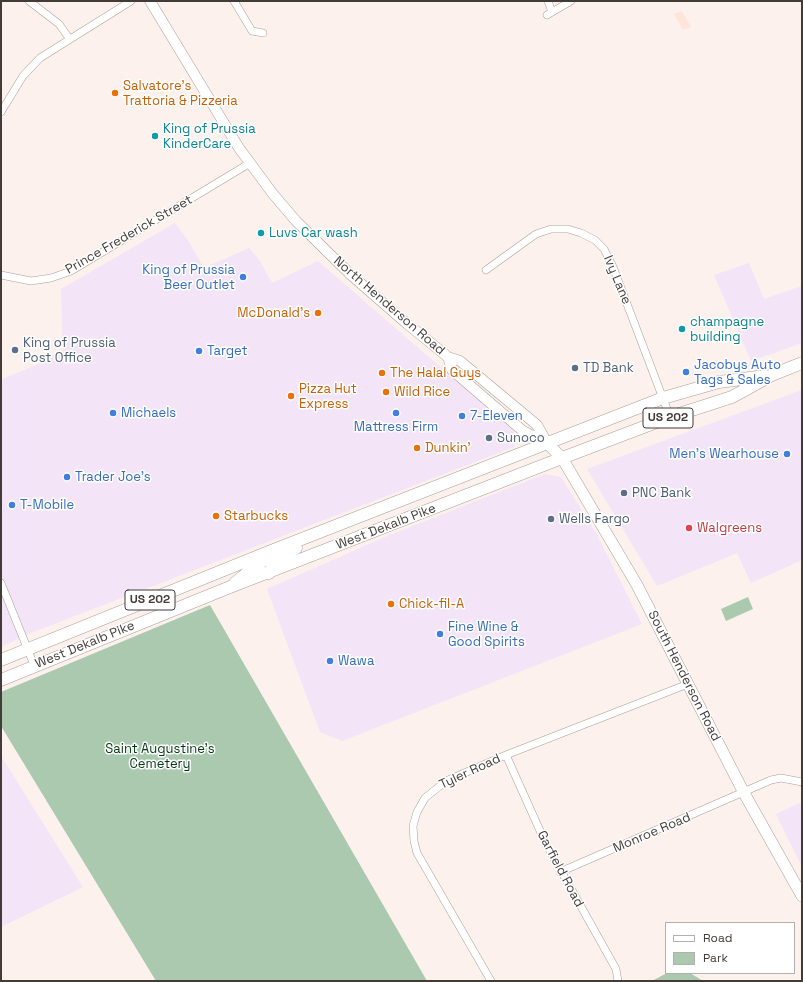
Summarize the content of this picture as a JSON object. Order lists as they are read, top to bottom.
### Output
{
  "streets": {
    "highway": ["US 202", "West Dekalb Pike"],
    "main road": ["North Henderson Road", "South Henderson Road"],
    "street": [
      "Prince Frederick Street",
      "Ivy Lane",
      "Tyler Road",
      "Monroe Road",
      "Garfield Road"
    ]
  },
  "crossings": [
    ["Prince Frederick Street", "North Henderson Road"],
    ["Ivy Lane", "West Dekalb Pike"],
    ["North Henderson Road", "West Dekalb Pike"],
    ["North Henderson Road", "South Henderson Road"],
    ["West Dekalb Pike", "South Henderson Road"],
    ["South Henderson Road", "Tyler Road"],
    ["South Henderson Road", "Monroe Road"],
    ["Tyler Road", "Garfield Road"],
    ["Monroe Road", "Garfield Road"]
  ],
  "parks": ["Saint Augustine's Cemetery"],
  "places": [
    "Salvatore’s Trattoria & Pizzeria",
    "King of Prussia KinderCare",
    "Luvs Car wash",
    "King of Prussia Beer Outlet",
    "McDonald's",
    "champagne building",
    "King of Prussia Post Office",
    "Target",
    "TD Bank",
    "Jacobys Auto Tags & Sales",
    "The Halal Guys",
    "Wild Rice",
    "Pizza Hut Express",
    "Michaels",
    "Mattress Firm",
    "7-Eleven",
    "Sunoco",
    "Dunkin'",
    "Men's Wearhouse",
    "Trader Joe's",
    "PNC Bank",
    "T-Mobile",
    "Starbucks",
    "Wells Fargo",
    "Walgreens",
    "Chick-fil-A",
    "Fine Wine & Good Spirits",
    "Wawa"
  ],
  "legend": ["Road", "Park"]
}
